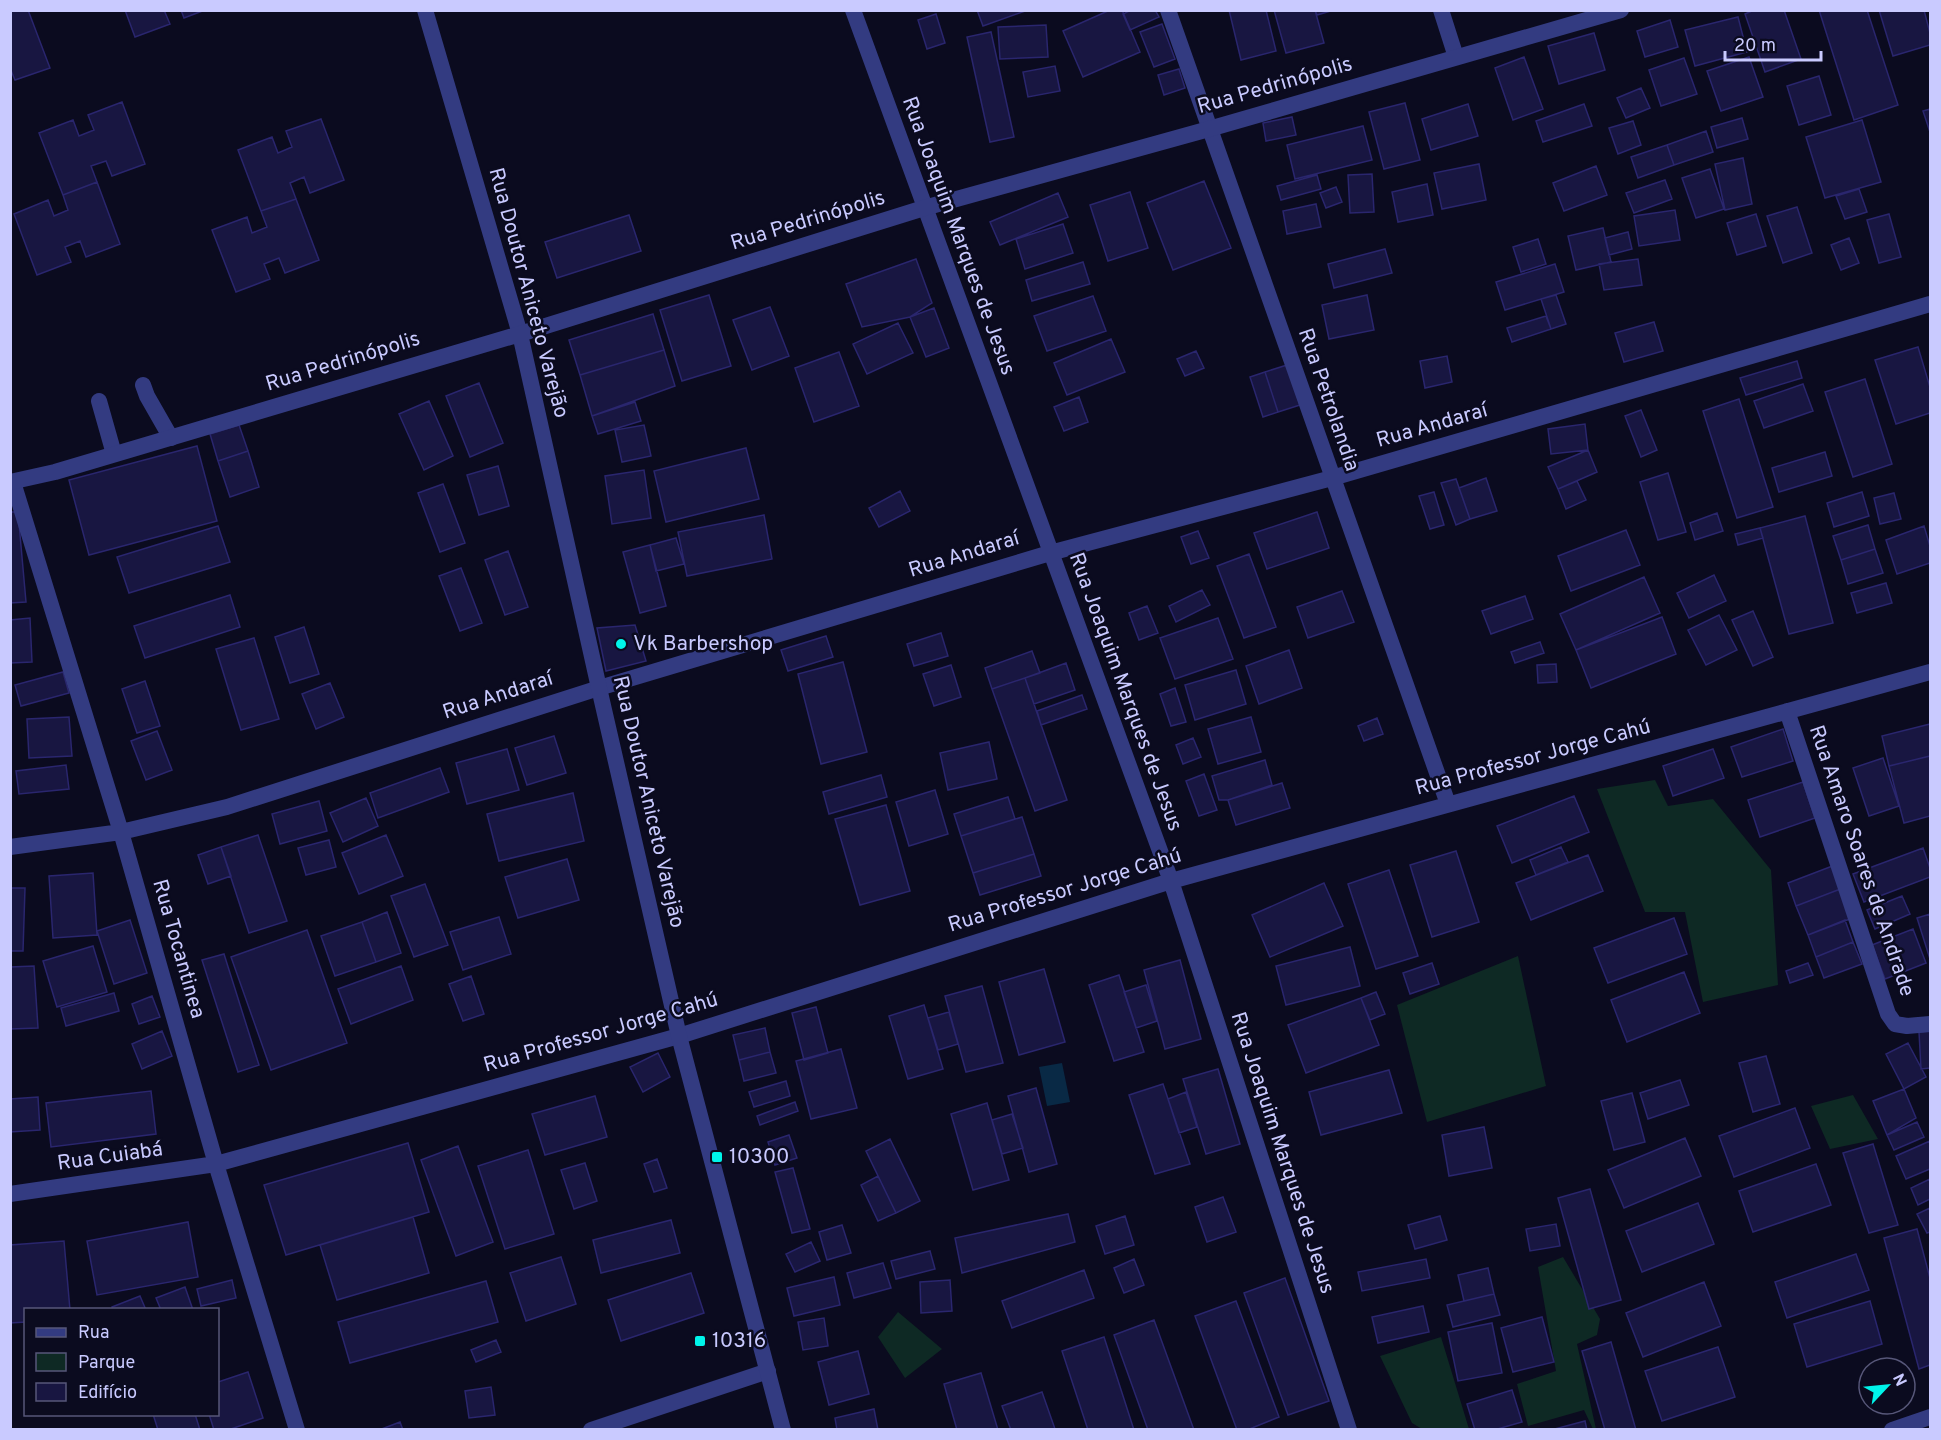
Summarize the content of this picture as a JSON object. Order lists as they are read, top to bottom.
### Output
{
  "streets": {
    "street": [
      "Rua Pedrinópolis",
      "Rua Joaquim Marques de Jesus",
      "Rua Doutor Aniceto Varejão",
      "Rua Petrolandia",
      "Rua Andaraí",
      "Rua Professor Jorge Cahú",
      "Rua Amaro Soares de Andrade",
      "Rua Tocantinea",
      "Rua Cuiabá"
    ]
  },
  "crossings": [
    ["Rua Pedrinópolis", "Rua Joaquim Marques de Jesus"],
    ["Rua Pedrinópolis", "Rua Doutor Aniceto Varejão"],
    ["Rua Pedrinópolis", "Rua Petrolandia"],
    ["Rua Pedrinópolis", "Rua Tocantinea"],
    ["Rua Joaquim Marques de Jesus", "Rua Andaraí"],
    ["Rua Joaquim Marques de Jesus", "Rua Professor Jorge Cahú"],
    ["Rua Doutor Aniceto Varejão", "Rua Andaraí"],
    ["Rua Doutor Aniceto Varejão", "Rua Professor Jorge Cahú"],
    ["Rua Petrolandia", "Rua Andaraí"],
    ["Rua Petrolandia", "Rua Professor Jorge Cahú"],
    ["Rua Andaraí", "Rua Tocantinea"],
    ["Rua Professor Jorge Cahú", "Rua Amaro Soares de Andrade"],
    ["Rua Professor Jorge Cahú", "Rua Tocantinea"],
    ["Rua Professor Jorge Cahú", "Rua Cuiabá"],
    ["Rua Tocantinea", "Rua Cuiabá"]
  ],
  "places": {
    "other": ["Vk Barbershop"],
    "transit": ["10300", "10316"]
  },
  "legend": ["Rua", "Parque", "Edifício"],
  "scale_bar": "20 m",
  "north": "top right"
}
